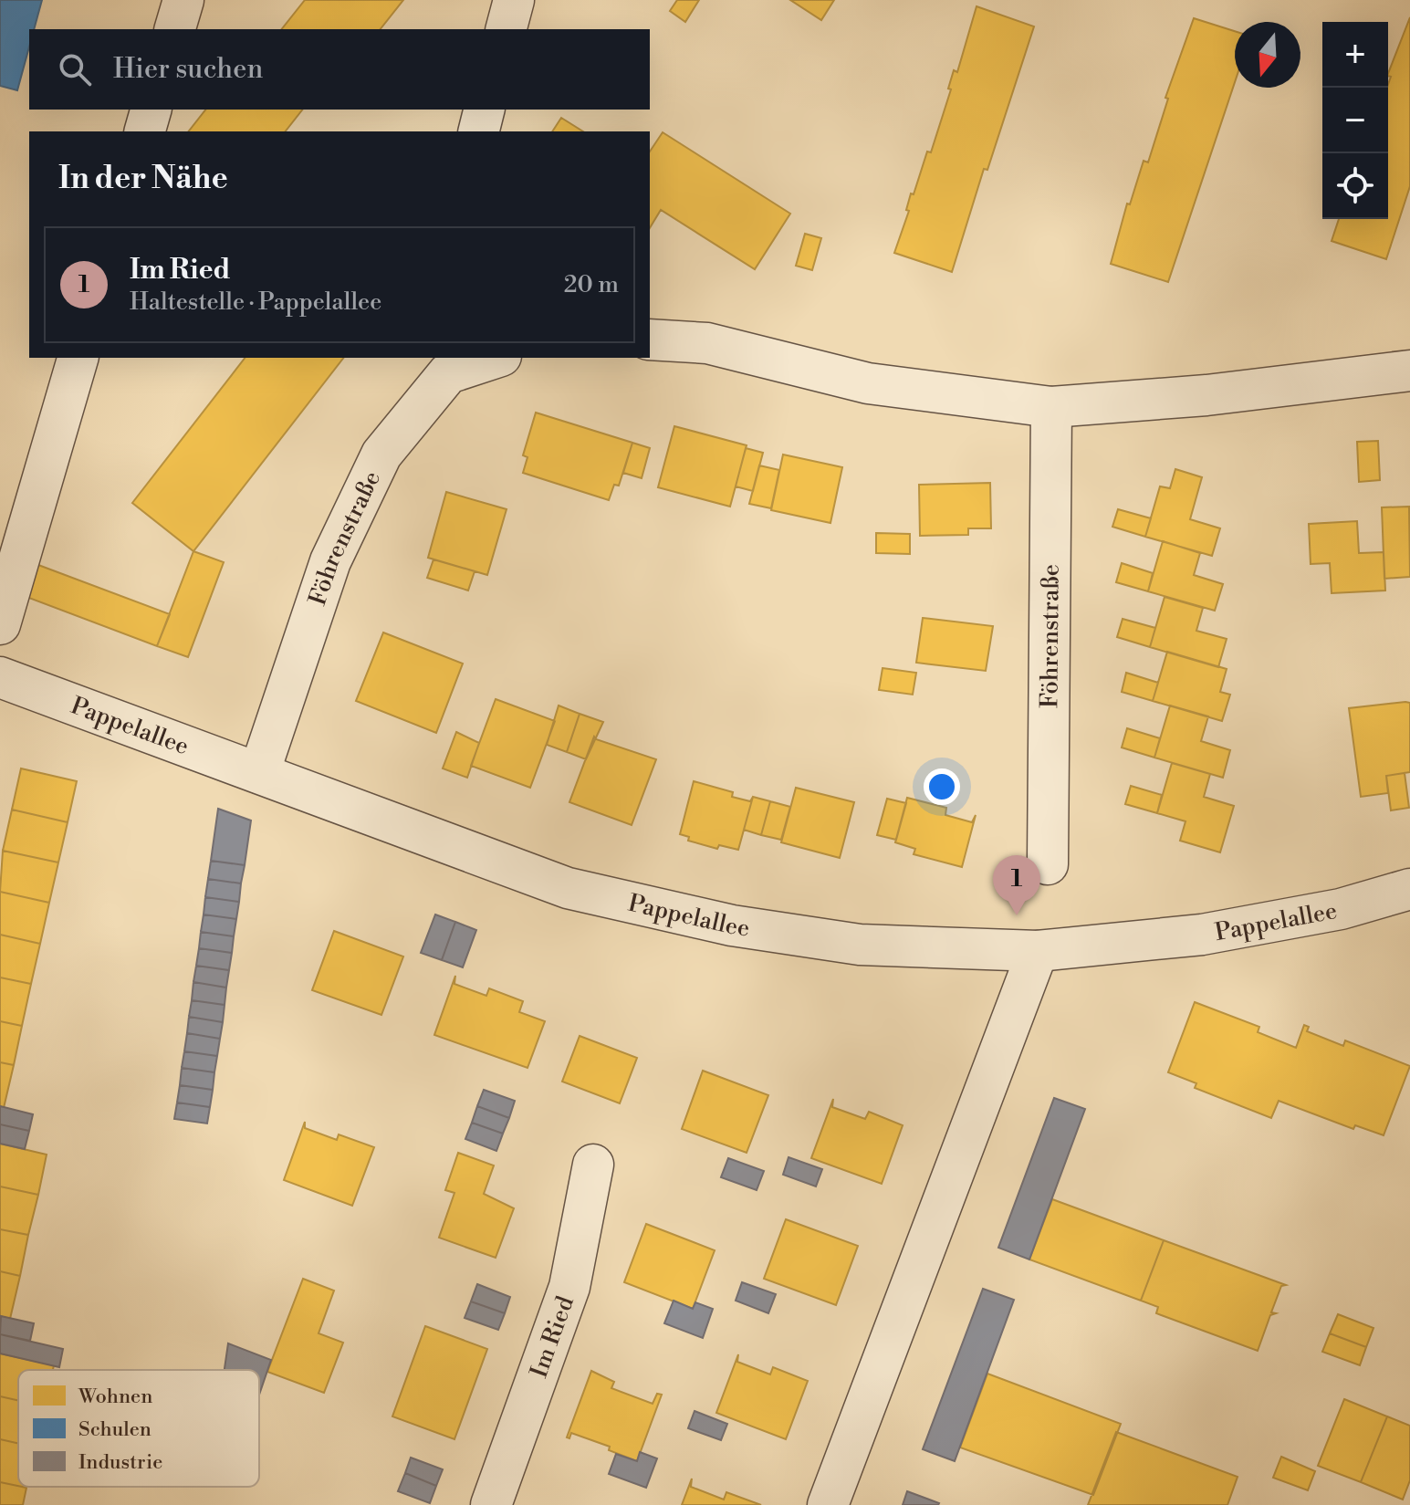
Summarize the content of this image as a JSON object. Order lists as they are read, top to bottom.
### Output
{
  "streets": {
    "street": ["Föhrenstraße", "Pappelallee", "Im Ried"]
  },
  "crossings": [
    ["Föhrenstraße", "Pappelallee"]
  ],
  "legend": ["Wohnen", "Schulen", "Industrie"],
  "north": "bottom",
  "page": {
    "map_buttons": ["+", "−"],
    "search": "Hier suchen",
    "heading": "In der Nähe",
    "list": [
      {
        "mark": "1",
        "name": "Im Ried",
        "note": "Haltestelle · Pappelallee",
        "value": "20 m"
      }
    ],
    "pins": "1"
  }
}
